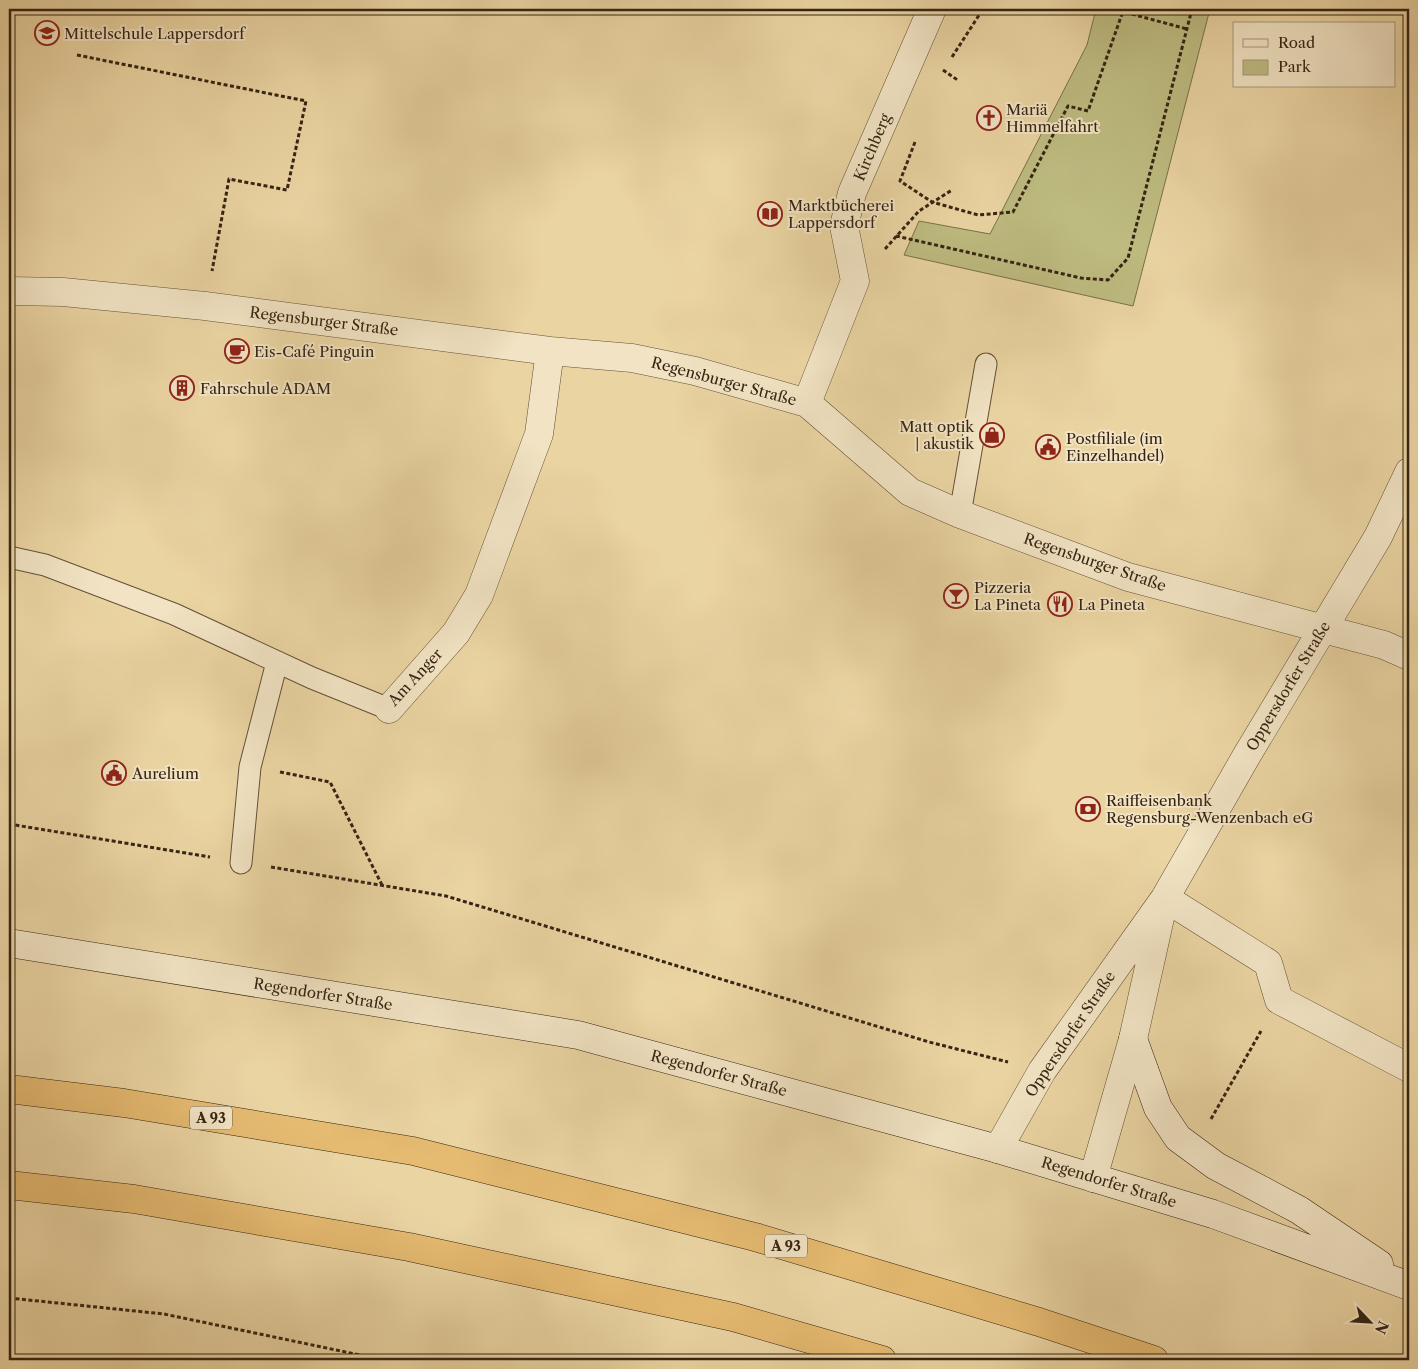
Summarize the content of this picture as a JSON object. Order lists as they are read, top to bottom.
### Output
{
  "streets": {
    "highway": ["A 93"],
    "street": [
      "Kirchberg",
      "Regensburger Straße",
      "Am Anger",
      "Oppersdorfer Straße",
      "Regendorfer Straße"
    ]
  },
  "crossings": [
    ["Kirchberg", "Regensburger Straße"],
    ["Regensburger Straße", "Am Anger"],
    ["Regensburger Straße", "Oppersdorfer Straße"],
    ["Oppersdorfer Straße", "Regendorfer Straße"]
  ],
  "places": {
    "school or university": ["Mittelschule Lappersdorf"],
    "church": ["Mariä Himmelfahrt"],
    "library": ["Marktbücherei Lappersdorf"],
    "cafe": ["Eis-Café Pinguin"],
    "building": ["Fahrschule ADAM"],
    "shop": ["Matt optik | akustik"],
    "public building": ["Postfiliale (im Einzelhandel)", "Aurelium"],
    "bar": ["Pizzeria La Pineta"],
    "restaurant": ["La Pineta"],
    "bank": ["Raiffeisenbank Regensburg-Wenzenbach eG"]
  },
  "legend": ["Road", "Park"],
  "north": "bottom right"
}
